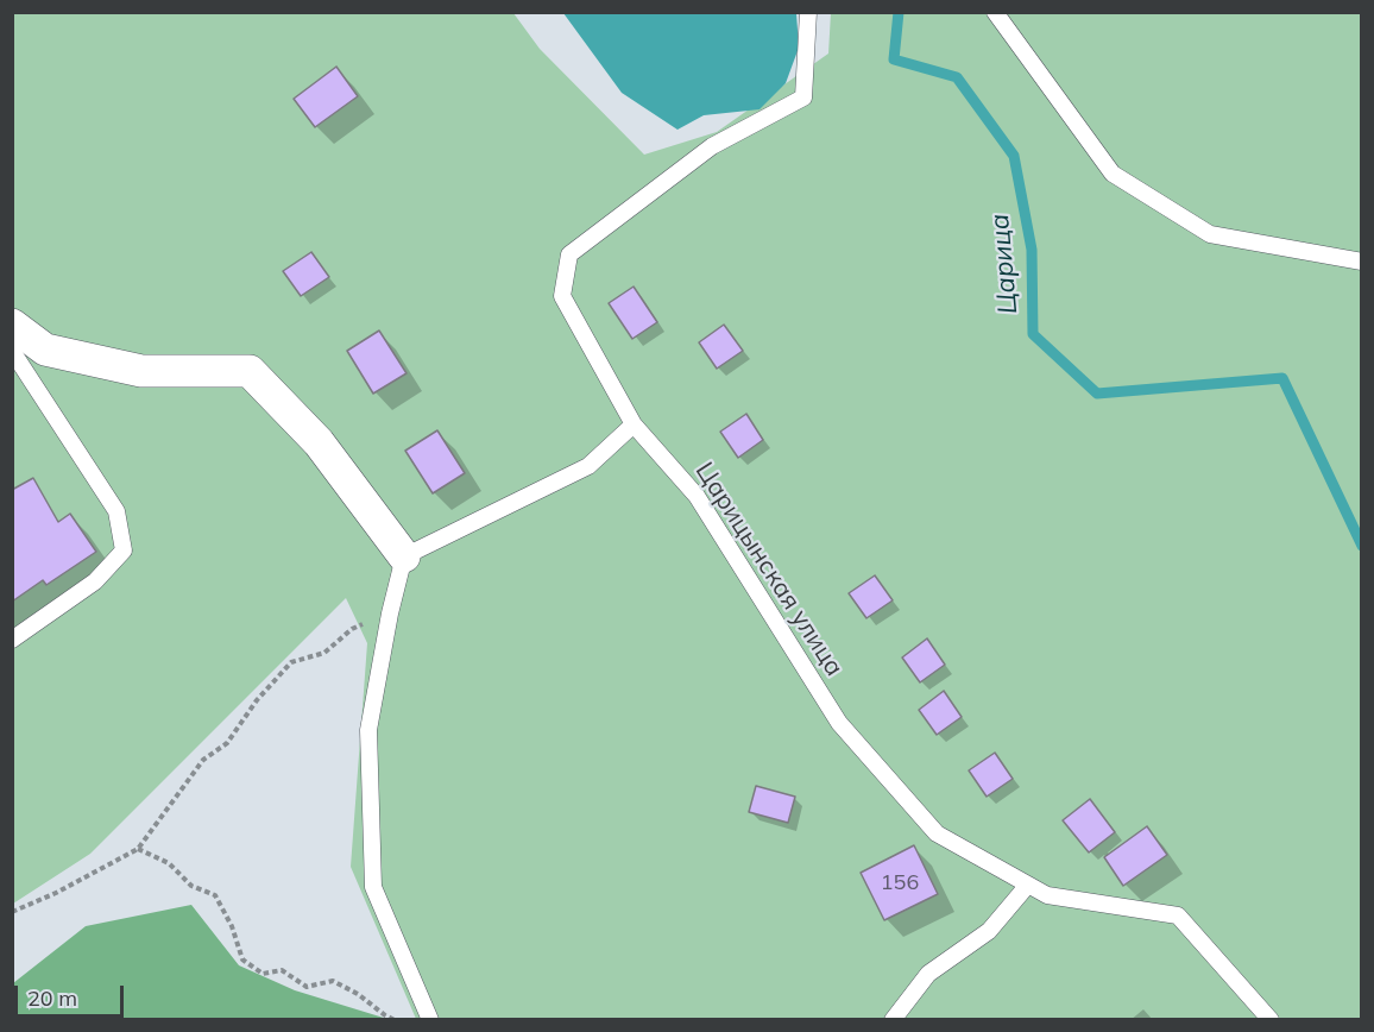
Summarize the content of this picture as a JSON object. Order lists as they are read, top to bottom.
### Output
{
  "streets": {
    "lane": ["Царицынская улица"]
  },
  "water": ["Царица"],
  "house_numbers": ["156"],
  "scale_bar": "20 m"
}
